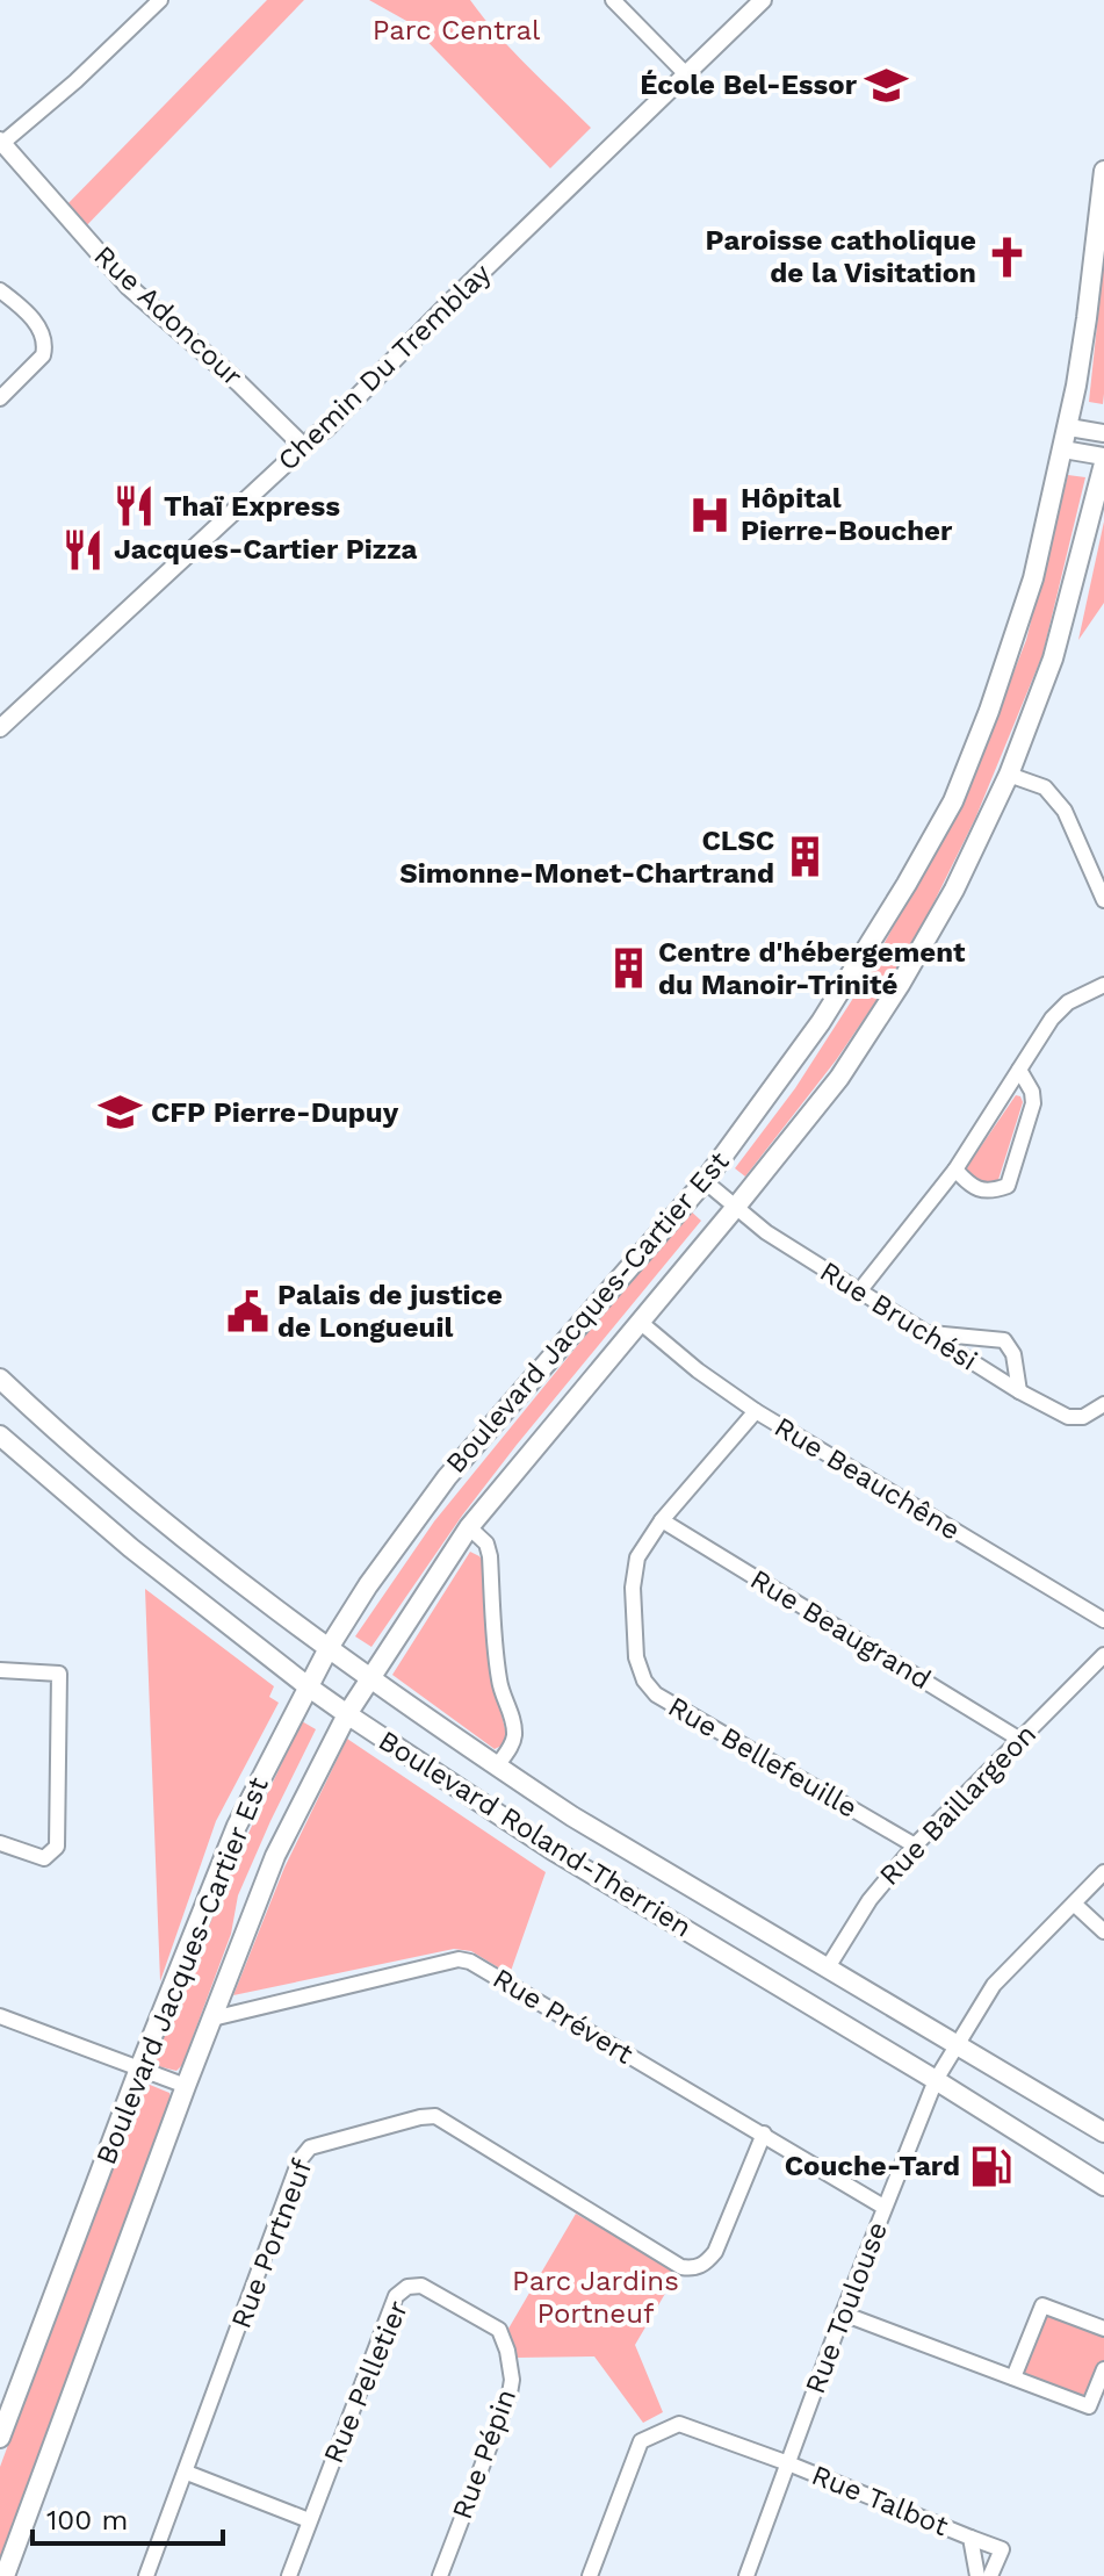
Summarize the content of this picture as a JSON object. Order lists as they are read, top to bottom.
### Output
{
  "streets": {
    "main road": ["Boulevard Jacques-Cartier Est", "Boulevard Roland-Therrien"],
    "street": [
      "Rue Adoncour",
      "Chemin Du Tremblay",
      "Rue Bruchési",
      "Rue Beauchêne",
      "Rue Beaugrand",
      "Rue Bellefeuille",
      "Rue Baillargeon",
      "Rue Prévert",
      "Rue Portneuf",
      "Rue Toulouse",
      "Rue Pelletier",
      "Rue Pépin",
      "Rue Talbot"
    ]
  },
  "crossings": [
    ["Rue Adoncour", "Chemin Du Tremblay"],
    ["Boulevard Jacques-Cartier Est", "Rue Bruchési"],
    ["Boulevard Jacques-Cartier Est", "Rue Beauchêne"],
    ["Boulevard Jacques-Cartier Est", "Boulevard Roland-Therrien"],
    ["Boulevard Jacques-Cartier Est", "Rue Prévert"],
    ["Rue Beauchêne", "Rue Bellefeuille"],
    ["Rue Beaugrand", "Rue Bellefeuille"],
    ["Rue Beaugrand", "Rue Baillargeon"],
    ["Rue Bellefeuille", "Rue Baillargeon"],
    ["Rue Baillargeon", "Boulevard Roland-Therrien"],
    ["Boulevard Roland-Therrien", "Rue Toulouse"],
    ["Rue Prévert", "Rue Portneuf"],
    ["Rue Prévert", "Rue Toulouse"],
    ["Rue Toulouse", "Rue Talbot"],
    ["Rue Pelletier", "Rue Pépin"]
  ],
  "parks": ["Parc Central", "Parc Jardins Portneuf"],
  "places": {
    "school or university": ["École Bel-Essor", "CFP Pierre-Dupuy"],
    "church": ["Paroisse catholique de la Visitation"],
    "restaurant": ["Thaï Express", "Jacques-Cartier Pizza"],
    "hospital": ["Hôpital Pierre-Boucher"],
    "building": ["CLSC Simonne-Monet-Chartrand", "Centre d'hébergement du Manoir-Trinité"],
    "public building": ["Palais de justice de Longueuil"],
    "fuel station": ["Couche-Tard"]
  },
  "scale_bar": "100 m"
}
